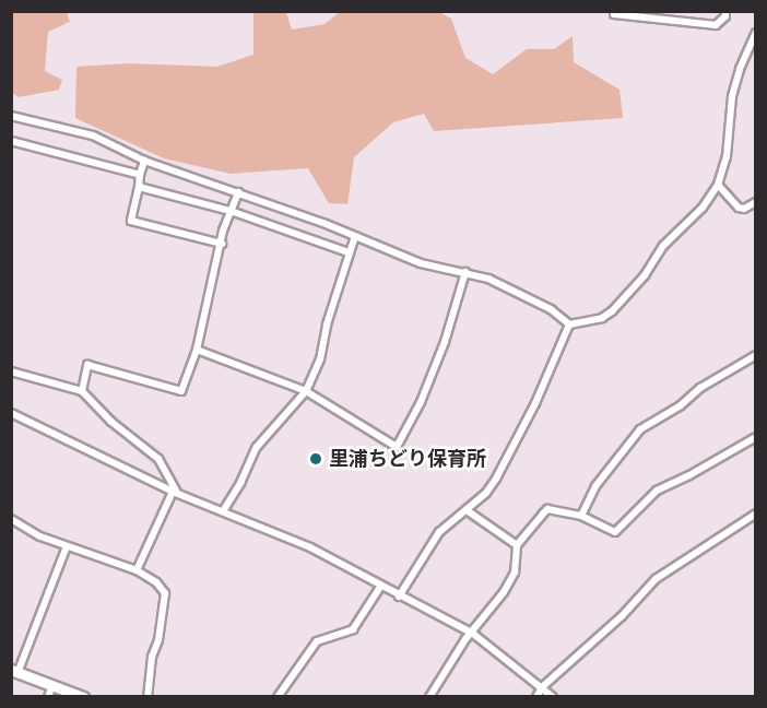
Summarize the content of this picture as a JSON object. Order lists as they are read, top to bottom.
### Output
{
  "places": ["里浦ちどり保育所"]
}
